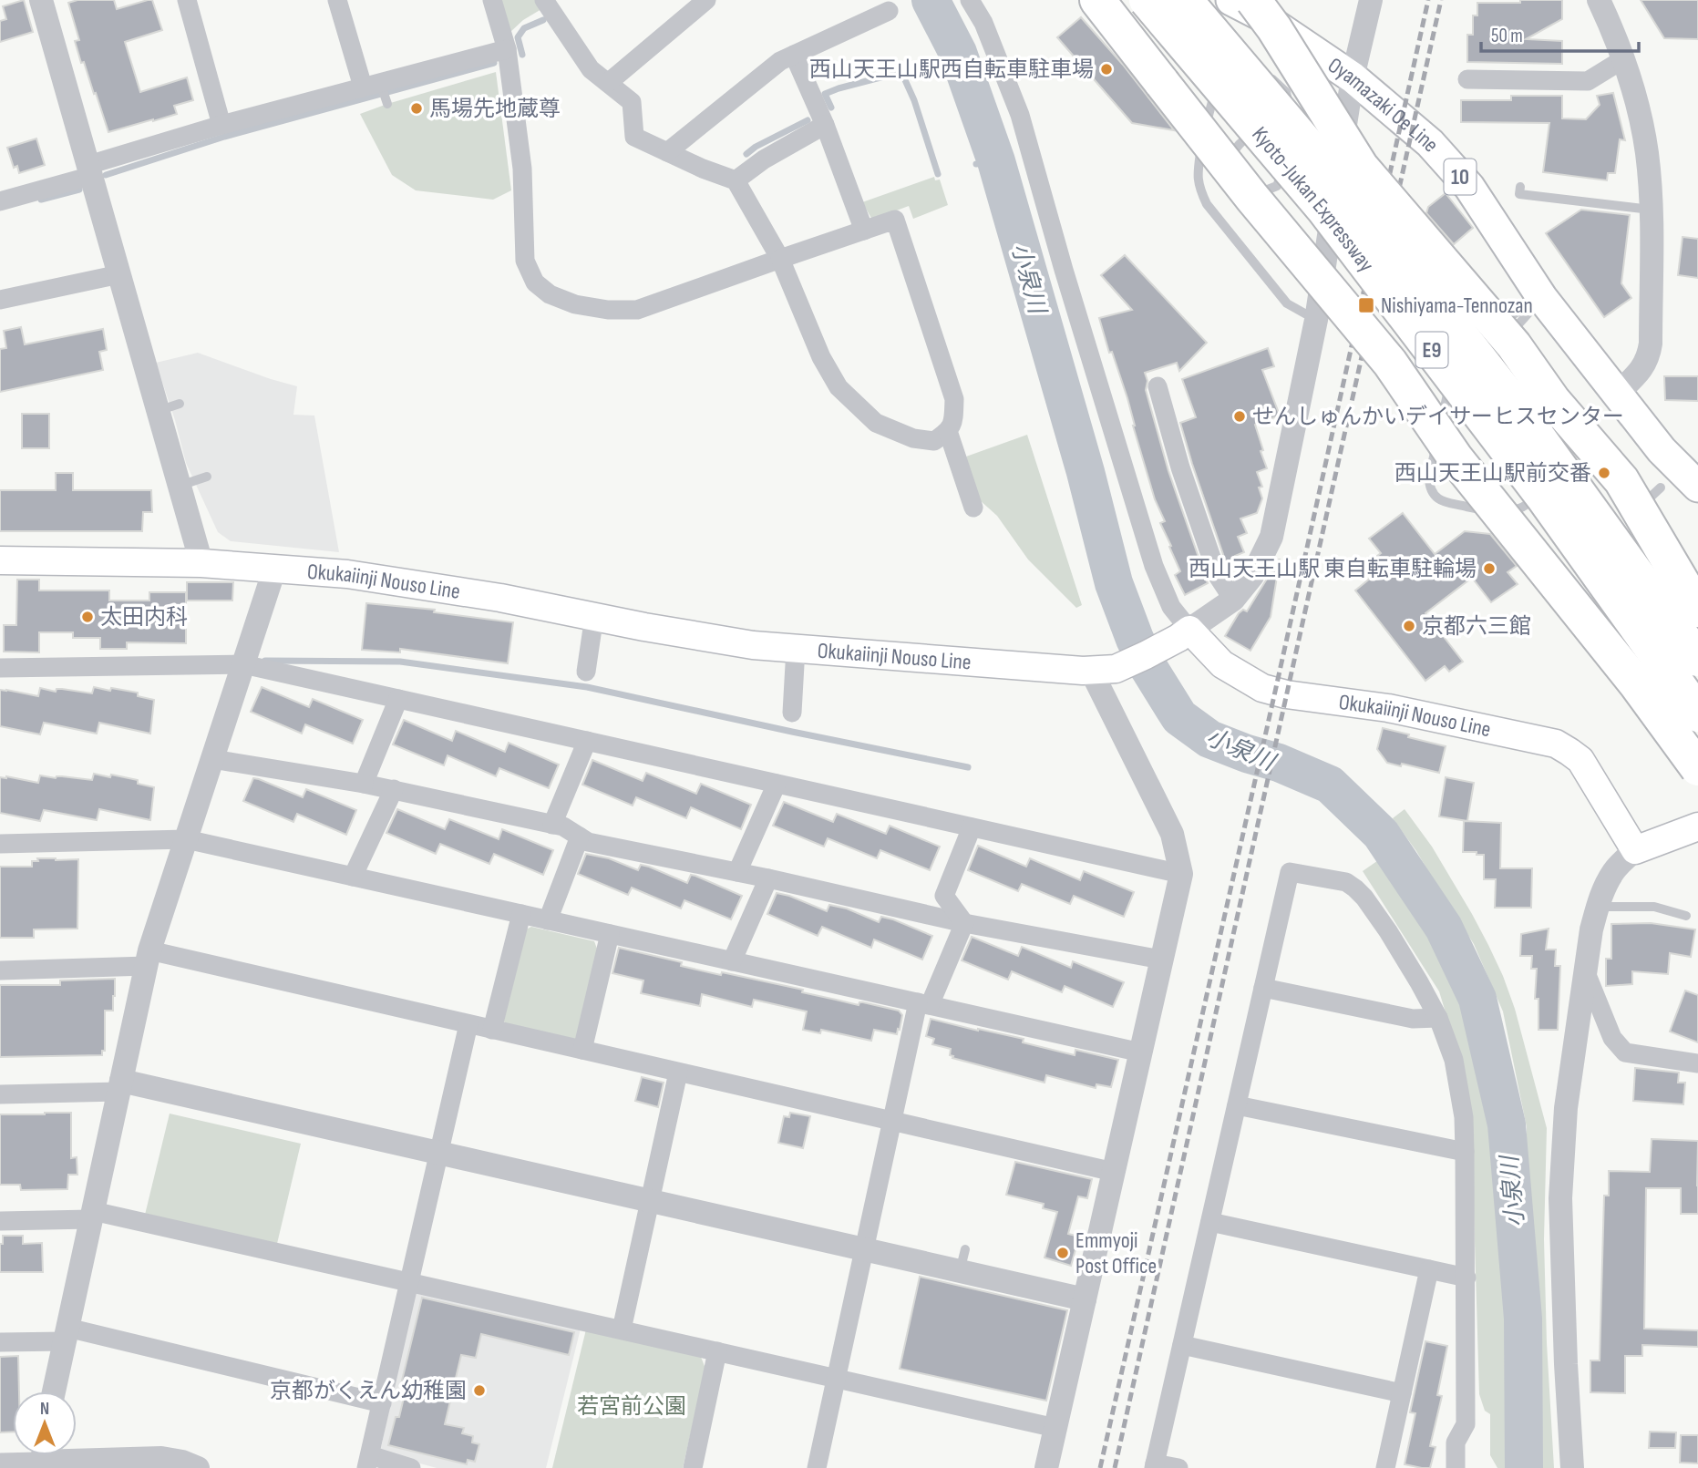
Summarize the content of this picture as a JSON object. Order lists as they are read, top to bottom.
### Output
{
  "streets": {
    "highway": ["Kyoto-Jukan Expressway", "E9"],
    "main road": ["Oyamazaki Oe Line", "10", "Okukaiinji Nouso Line"]
  },
  "water": ["小泉川"],
  "parks": ["若宮前公園"],
  "places": {
    "other": [
      "西山天王山駅西自転車駐車場",
      "馬場先地蔵尊",
      "せんしゅんかいデイサーヒスセンター",
      "西山天王山駅前交番",
      "西山天王山駅 東自転車駐輪場",
      "太田内科",
      "京都六三館",
      "Emmyoji Post Office",
      "京都がくえん幼稚園"
    ],
    "transit": ["Nishiyama-Tennozan"]
  },
  "scale_bar": "50 m",
  "north": "top"
}
